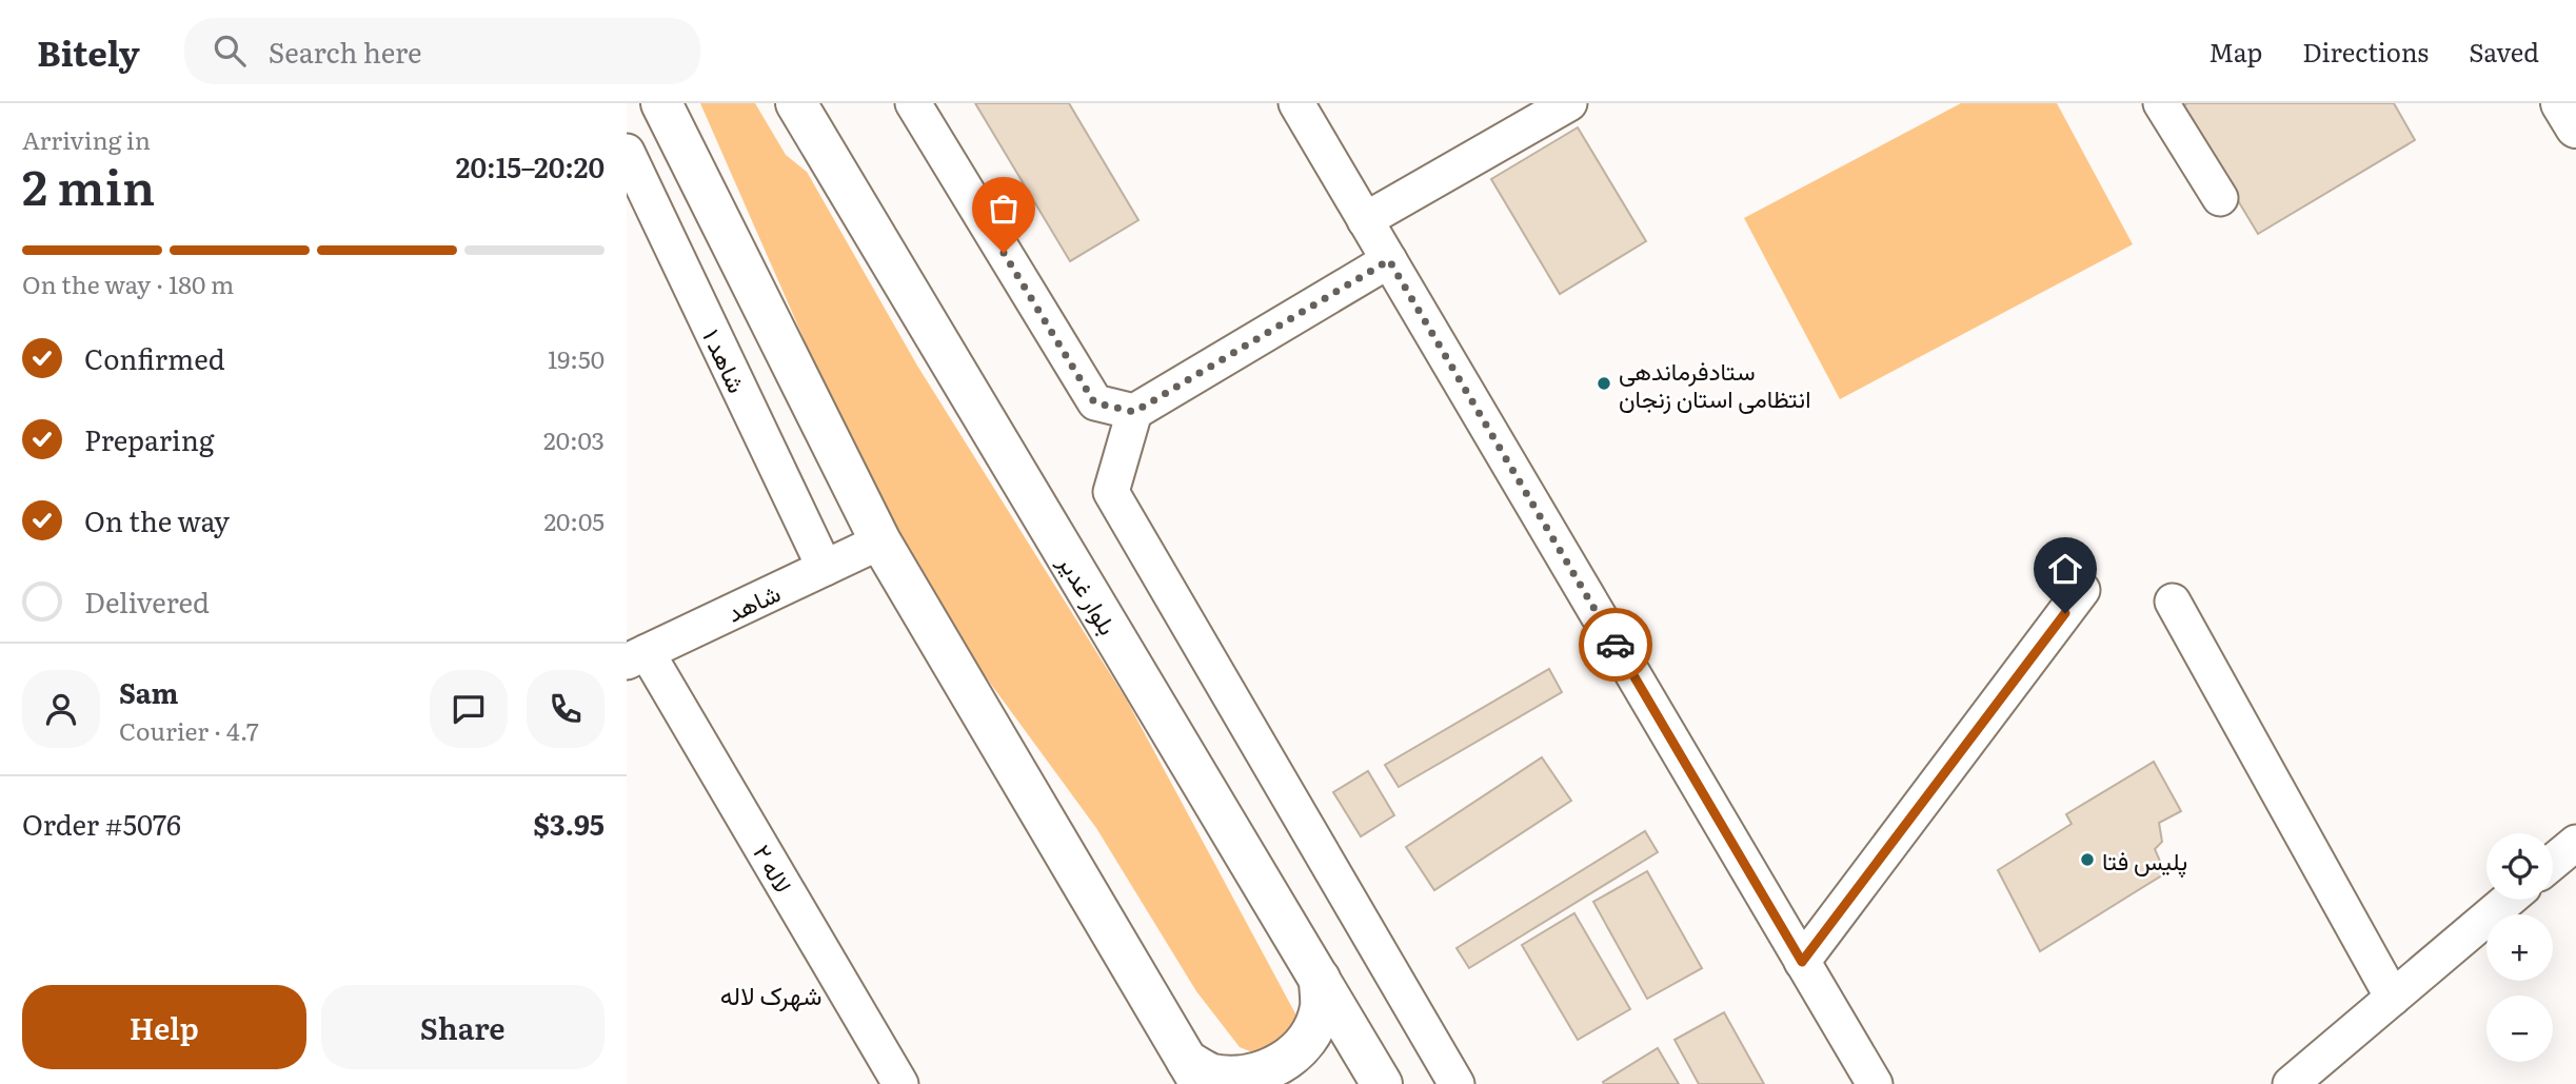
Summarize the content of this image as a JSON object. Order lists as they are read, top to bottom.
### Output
{
  "streets": {
    "main road": ["بلوار غدیر"],
    "street": ["شاهد ۱", "شاهد", "لاله ۲"]
  },
  "crossings": [
    ["شاهد ۱", "شاهد"],
    ["شاهد", "لاله ۲"]
  ],
  "districts": ["شهرک لاله"],
  "places": ["ستادفرماندهی انتظامی استان زنجان", "پلیس فتا"],
  "page": {
    "header": "Bitely",
    "search": "Search here",
    "nav": ["Map", "Directions", "Saved"],
    "heading": ["2 min", "Arriving in", "20:15–20:20"],
    "panel": [
      "Sam",
      "Courier · 4.7",
      "Order #5076",
      "$3.95"
    ],
    "bar": "On the way · 180 m",
    "list": [
      ["Confirmed", "19:50"],
      ["Preparing", "20:03"],
      ["On the way", "20:05"],
      "Delivered"
    ],
    "map_buttons": ["+", "−"],
    "buttons": ["Help", "Share"]
  }
}
